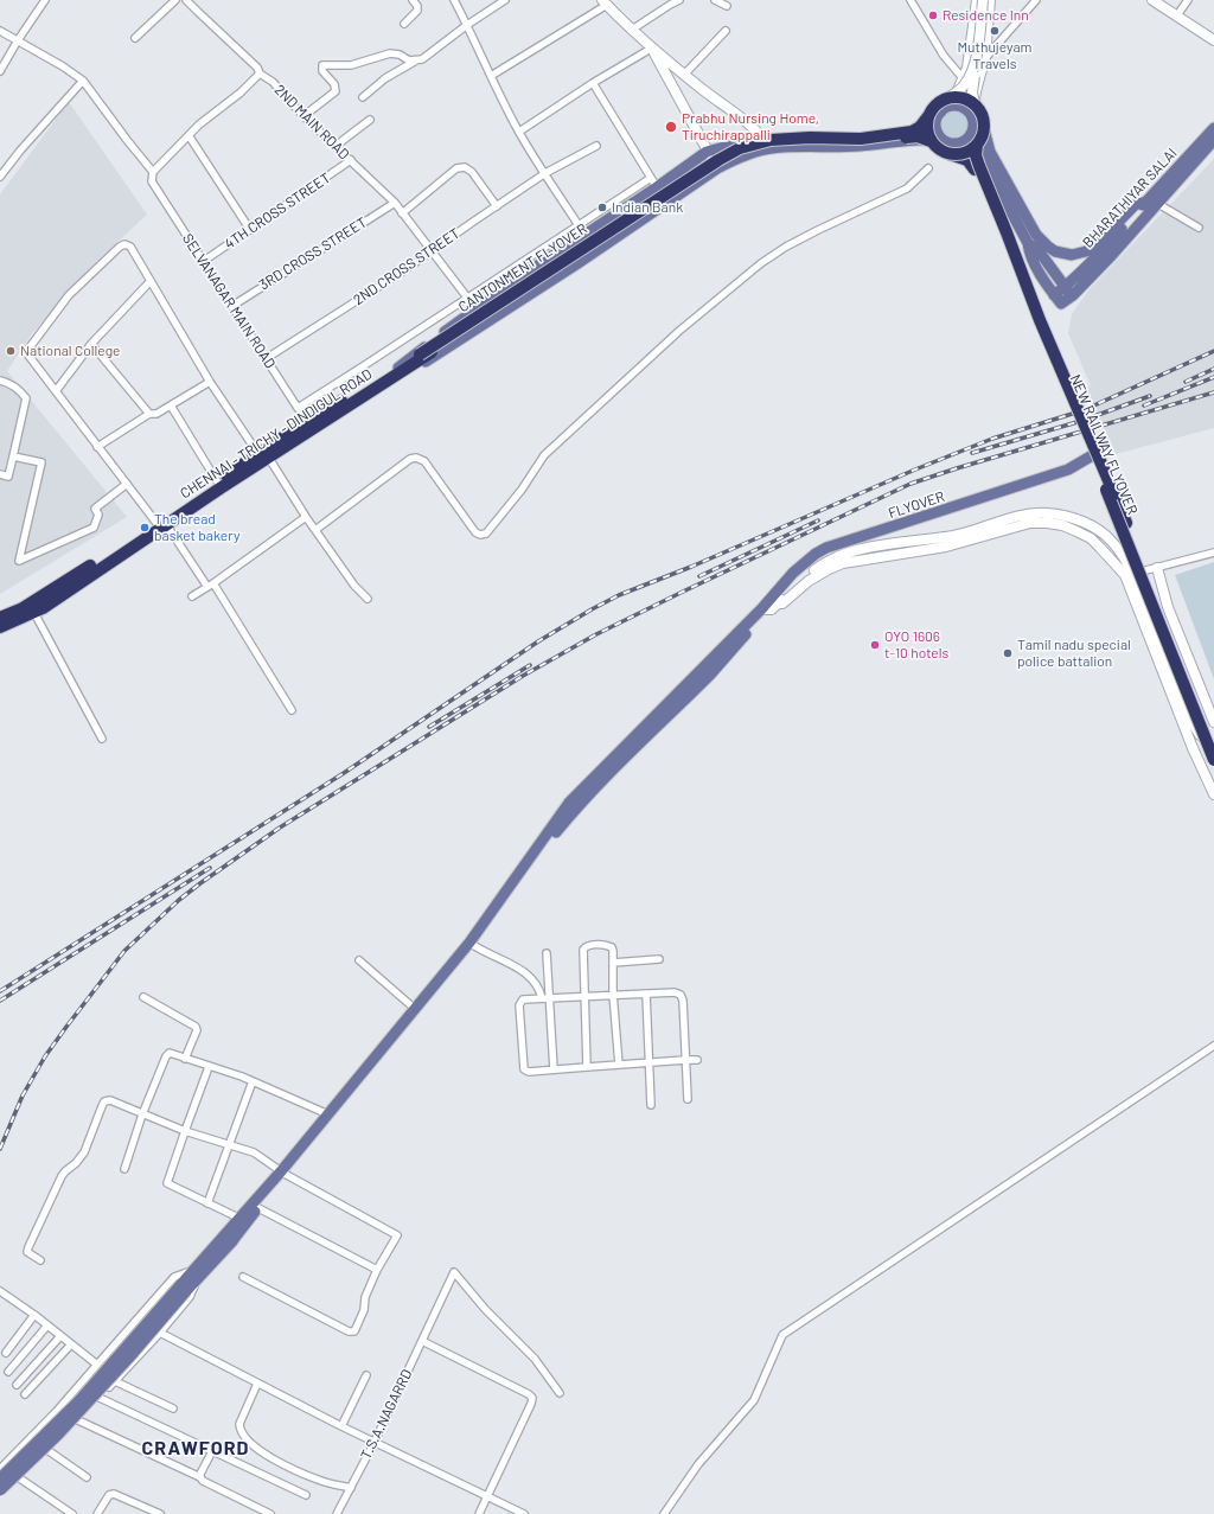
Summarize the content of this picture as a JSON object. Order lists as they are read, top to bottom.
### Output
{
  "streets": {
    "highway": ["CANTONMENT FLYOVER", "CHENNAI - TRICHY - DINDIGUL ROAD", "NEW RAILWAY FLYOVER"],
    "main road": ["BHARATHIYAR SALAI", "FLYOVER"],
    "street": [
      "2ND MAIN ROAD",
      "4TH CROSS STREET",
      "3RD CROSS STREET",
      "2ND CROSS STREET",
      "SELVANAGAR MAIN ROAD",
      "T.S.A.NAGARRD"
    ]
  },
  "crossings": [
    ["2ND MAIN ROAD", "4TH CROSS STREET"],
    ["2ND MAIN ROAD", "3RD CROSS STREET"],
    ["2ND MAIN ROAD", "2ND CROSS STREET"],
    ["4TH CROSS STREET", "SELVANAGAR MAIN ROAD"],
    ["3RD CROSS STREET", "SELVANAGAR MAIN ROAD"],
    ["2ND CROSS STREET", "SELVANAGAR MAIN ROAD"],
    ["CANTONMENT FLYOVER", "CHENNAI - TRICHY - DINDIGUL ROAD"],
    ["CANTONMENT FLYOVER", "NEW RAILWAY FLYOVER"],
    ["SELVANAGAR MAIN ROAD", "CHENNAI - TRICHY - DINDIGUL ROAD"],
    ["NEW RAILWAY FLYOVER", "FLYOVER"]
  ],
  "districts": ["CRAWFORD"],
  "places": [
    "Residence Inn",
    "Muthujeyam Travels",
    "Prabhu Nursing Home, Tiruchirappalli",
    "Indian Bank",
    "National College",
    "The bread basket bakery",
    "OYO 1606 t-10 hotels",
    "Tamil nadu special police battalion"
  ]
}
